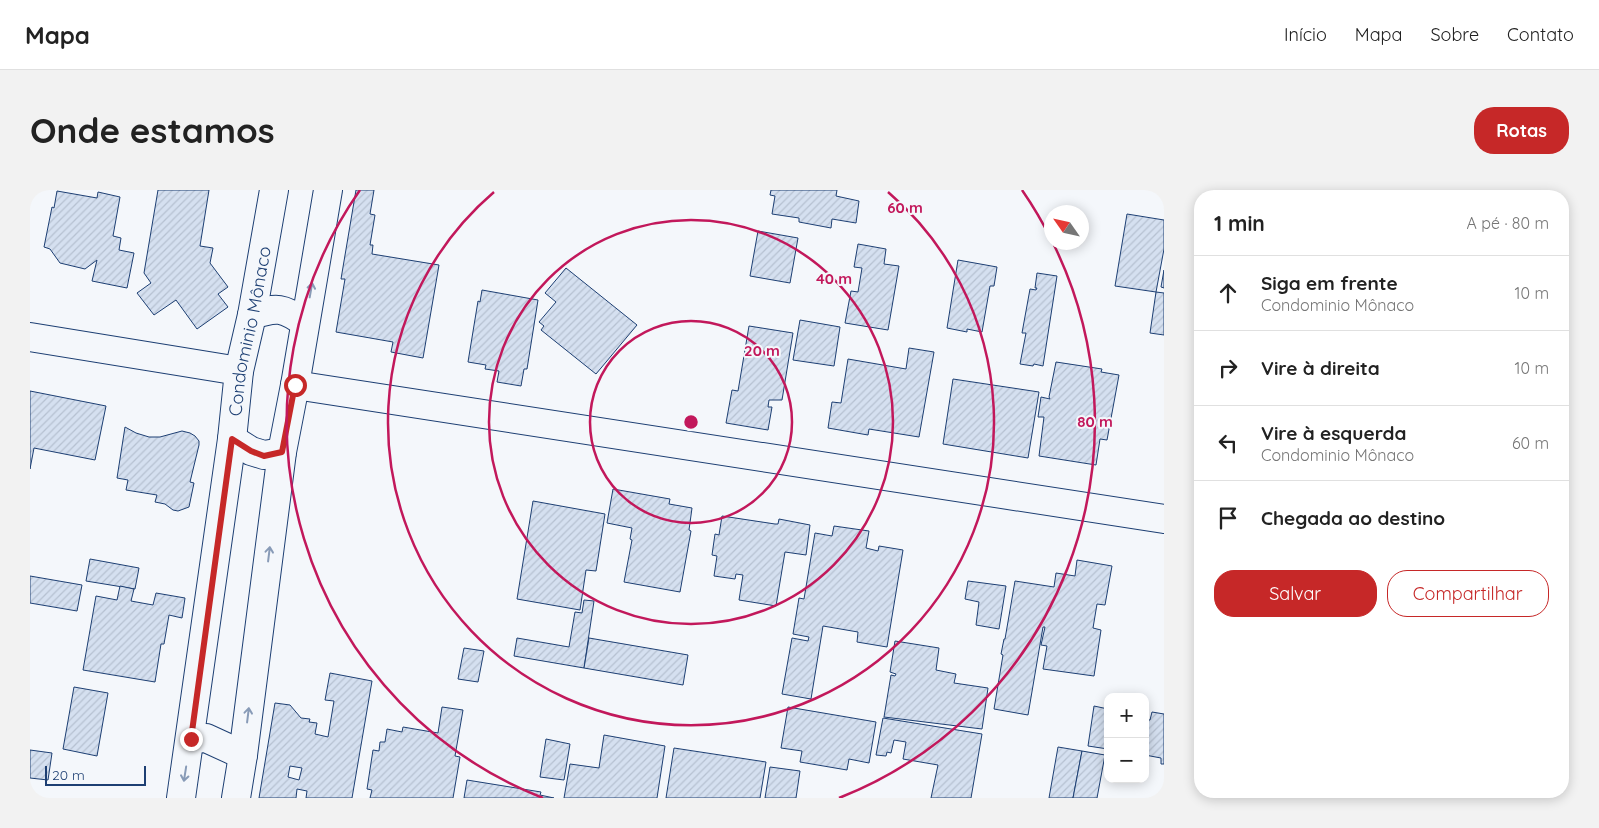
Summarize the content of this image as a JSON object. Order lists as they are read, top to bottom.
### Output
{
  "streets": {
    "street": ["Condominio Mônaco"]
  },
  "scale_bar": "20 m",
  "north": "top left",
  "page": {
    "header": "Mapa",
    "nav": [
      "Início",
      "Mapa",
      "Sobre",
      "Contato"
    ],
    "buttons": [
      "Rotas",
      ["Salvar", "Compartilhar"]
    ],
    "title": "Onde estamos",
    "heading": ["1 min", "A pé · 80 m"],
    "list": [
      ["Siga em frente", "Condominio Mônaco", "10 m"],
      ["Vire à direita", "10 m"],
      ["Vire à esquerda", "Condominio Mônaco", "60 m"],
      "Chegada ao destino"
    ],
    "map_buttons": ["+", "−"],
    "scale": "20 m"
  },
  "rings": [
    "60 m",
    "40 m",
    "20 m",
    "80 m"
  ]
}
